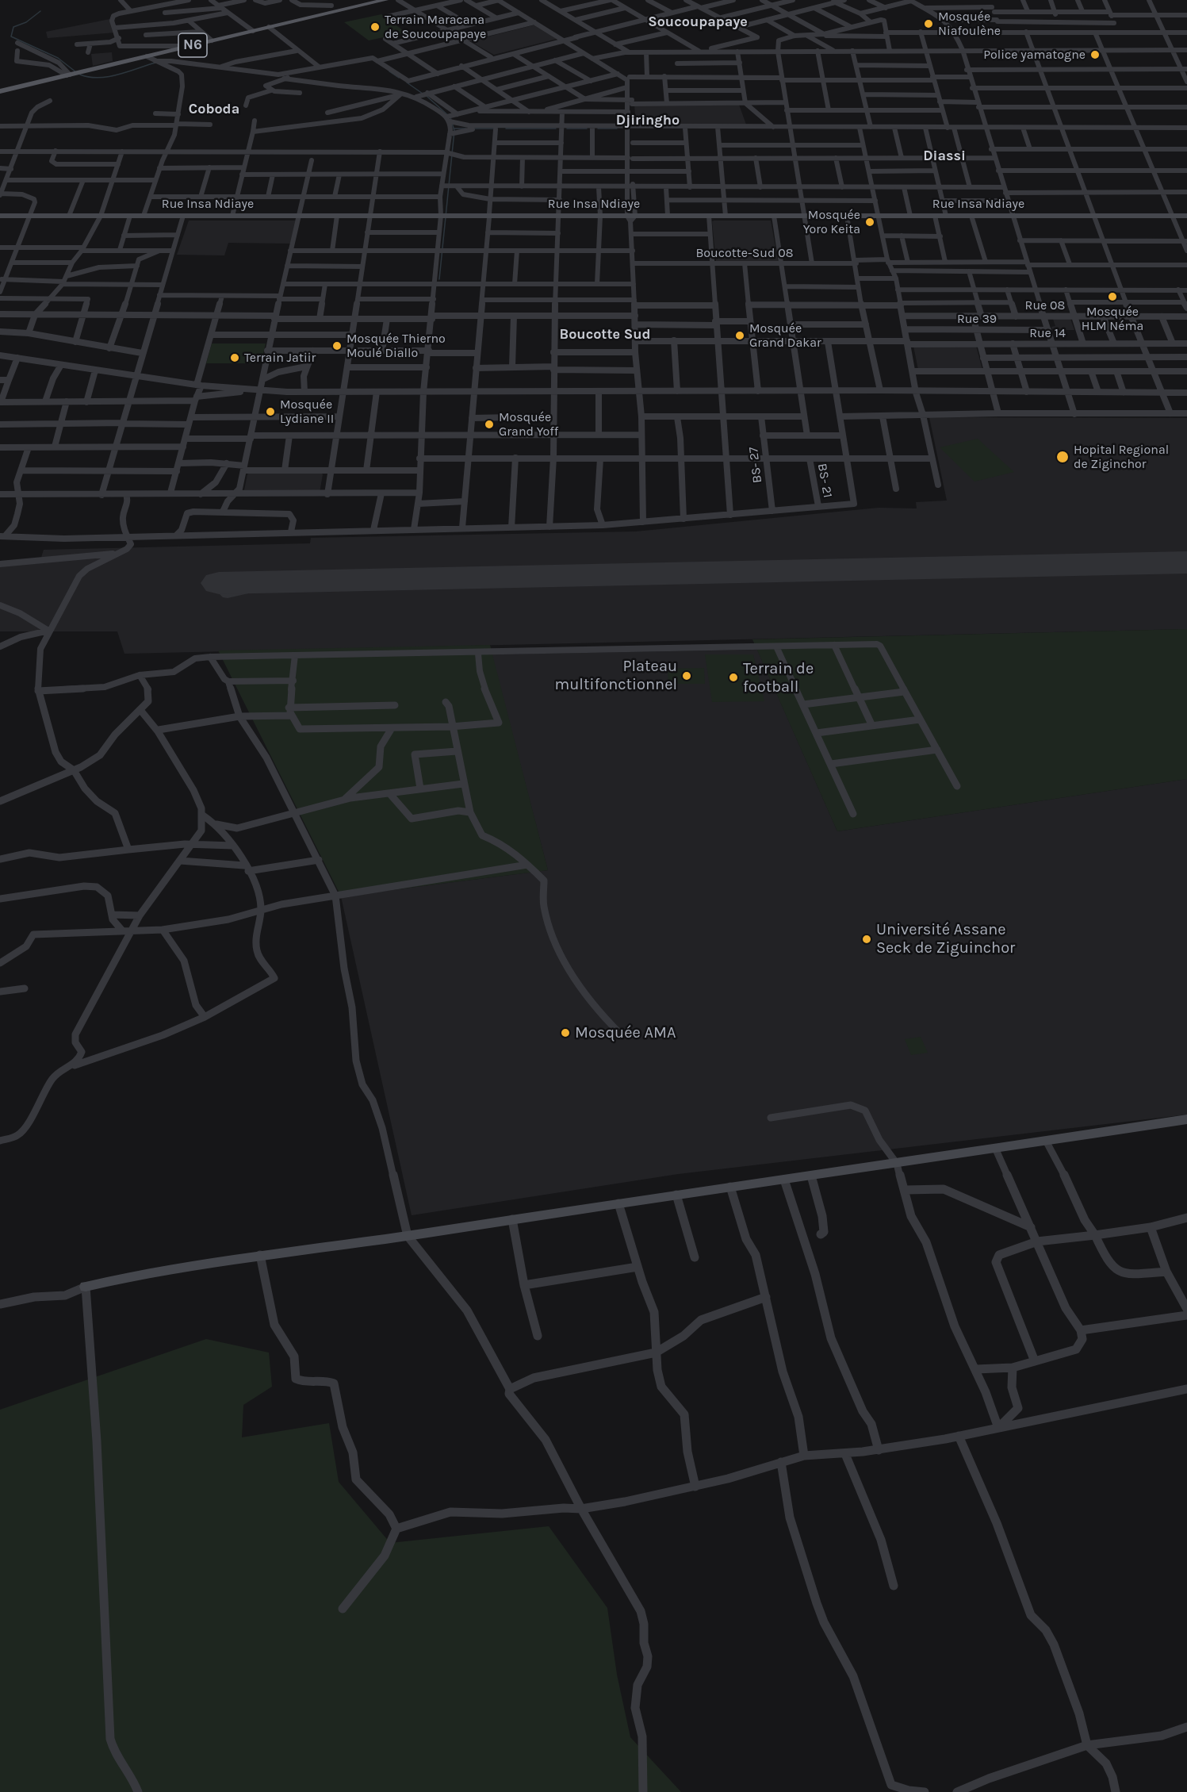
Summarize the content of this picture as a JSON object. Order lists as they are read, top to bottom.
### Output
{
  "streets": {
    "main road": ["N6", "Rue Insa Ndiaye"],
    "street": [
      "Boucotte-Sud 08",
      "Rue 08",
      "Rue 39",
      "Rue 14",
      "BS- 27",
      "BS- 21"
    ]
  },
  "districts": [
    "Soucoupapaye",
    "Coboda",
    "Djiringho",
    "Diassi",
    "Boucotte Sud"
  ],
  "places": [
    "Mosquée Niafoulène",
    "Terrain Maracana de Soucoupapaye",
    "Police yamatogne",
    "Mosquée Yoro Keita",
    "Mosquée HLM Néma",
    "Mosquée Grand Dakar",
    "Mosquée Thierno Moulé Diallo",
    "Terrain Jatiir",
    "Mosquée Lydiane II",
    "Mosquée Grand Yoff",
    "Hopital Regional de Ziginchor",
    "Plateau multifonctionnel",
    "Terrain de football",
    "Université Assane Seck de Ziguinchor",
    "Mosquée AMA"
  ]
}
